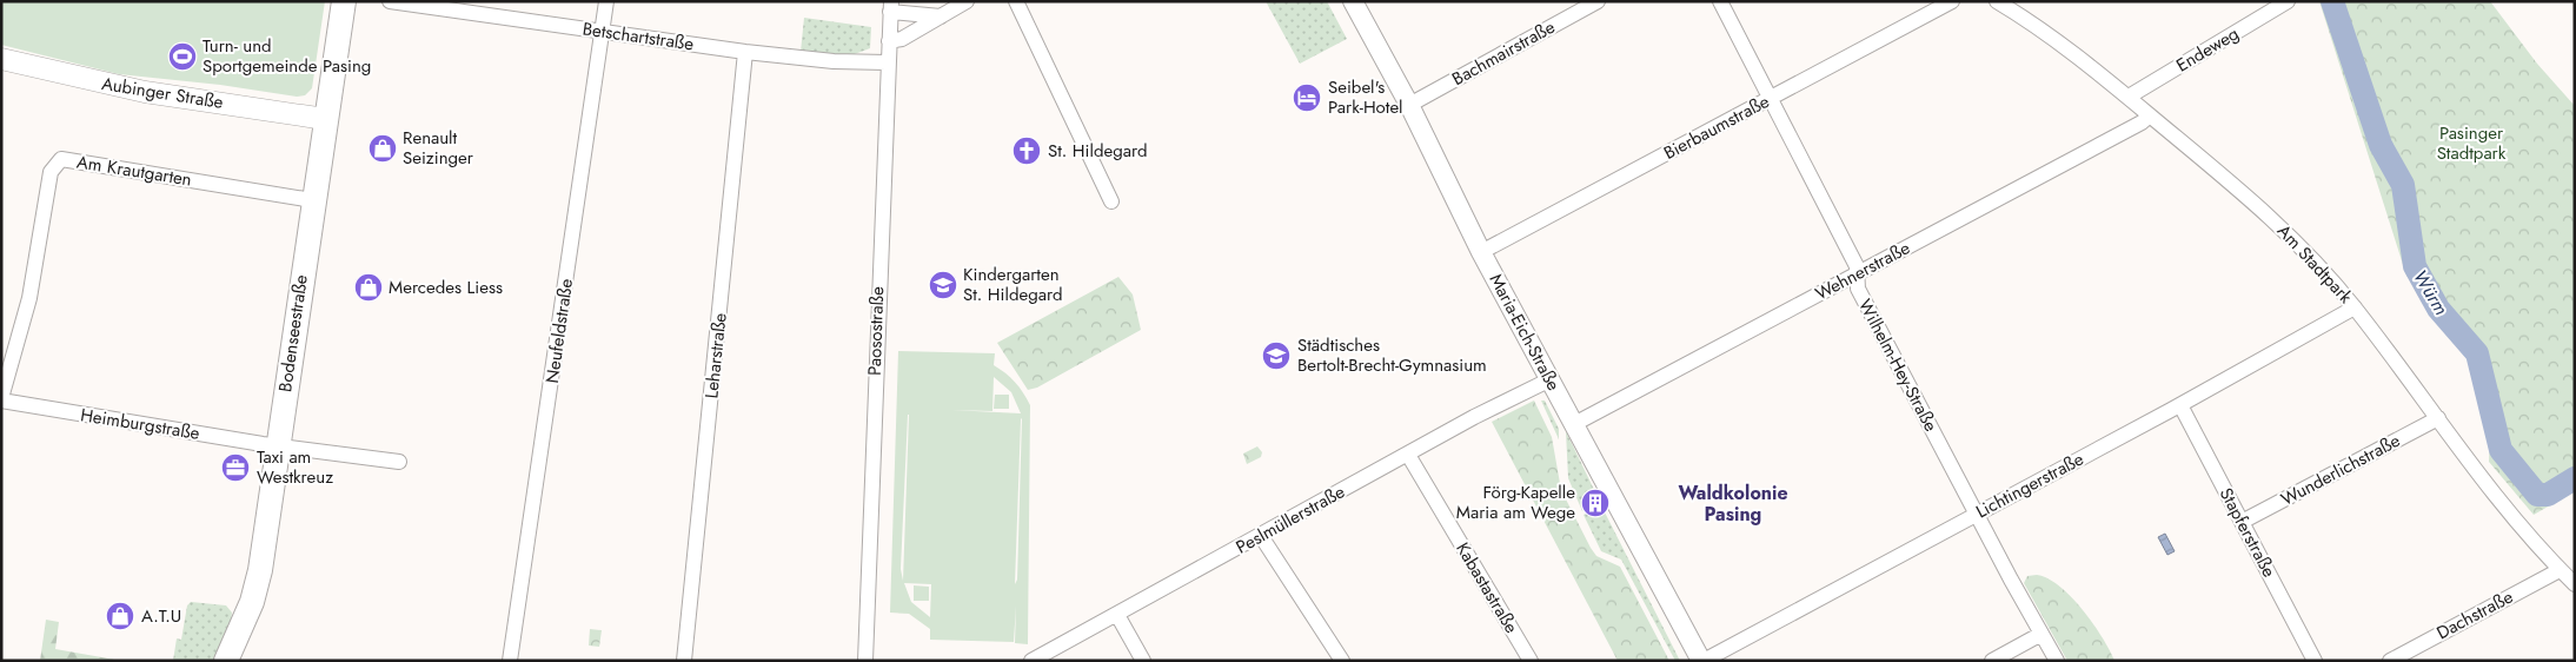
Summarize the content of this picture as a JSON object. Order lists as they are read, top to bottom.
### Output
{
  "streets": {
    "main road": ["Aubinger Straße", "Bodenseestraße"],
    "street": [
      "Betschartstraße",
      "Endeweg",
      "Bachmairstraße",
      "Bierbaumstraße",
      "Am Krautgarten",
      "Am Stadtpark",
      "Wehnerstraße",
      "Neufeldstraße",
      "Paosostraße",
      "Maria-Eich-Straße",
      "Leharstraße",
      "Wilhelm-Hey-Straße",
      "Heimburgstraße",
      "Wunderlichstraße",
      "Lichtingerstraße",
      "Peslmüllerstraße",
      "Stapferstraße",
      "Kabastastraße",
      "Dachstraße"
    ]
  },
  "crossings": [
    ["Betschartstraße", "Neufeldstraße"],
    ["Betschartstraße", "Paosostraße"],
    ["Betschartstraße", "Leharstraße"],
    ["Endeweg", "Am Stadtpark"],
    ["Bachmairstraße", "Maria-Eich-Straße"],
    ["Aubinger Straße", "Bodenseestraße"],
    ["Bierbaumstraße", "Maria-Eich-Straße"],
    ["Bierbaumstraße", "Wilhelm-Hey-Straße"],
    ["Am Krautgarten", "Bodenseestraße"],
    ["Am Krautgarten", "Heimburgstraße"],
    ["Am Stadtpark", "Wehnerstraße"],
    ["Am Stadtpark", "Wunderlichstraße"],
    ["Am Stadtpark", "Lichtingerstraße"],
    ["Am Stadtpark", "Dachstraße"],
    ["Wehnerstraße", "Maria-Eich-Straße"],
    ["Wehnerstraße", "Wilhelm-Hey-Straße"],
    ["Maria-Eich-Straße", "Lichtingerstraße"],
    ["Maria-Eich-Straße", "Peslmüllerstraße"],
    ["Bodenseestraße", "Heimburgstraße"],
    ["Wilhelm-Hey-Straße", "Lichtingerstraße"],
    ["Wunderlichstraße", "Stapferstraße"],
    ["Lichtingerstraße", "Stapferstraße"],
    ["Peslmüllerstraße", "Kabastastraße"]
  ],
  "districts": ["Waldkolonie Pasing"],
  "water": ["Würm"],
  "parks": ["Pasinger Stadtpark"],
  "places": {
    "sports": ["Turn- und Sportgemeinde Pasing"],
    "hotel": ["Seibel's Park-Hotel"],
    "shop": ["Renault Seizinger", "Mercedes Liess", "A.T.U"],
    "church": ["St. Hildegard"],
    "school or university": ["Kindergarten St. Hildegard", "Städtisches Bertolt-Brecht-Gymnasium"],
    "office": ["Taxi am Westkreuz"],
    "building": ["Förg-Kapelle Maria am Wege"]
  }
}
